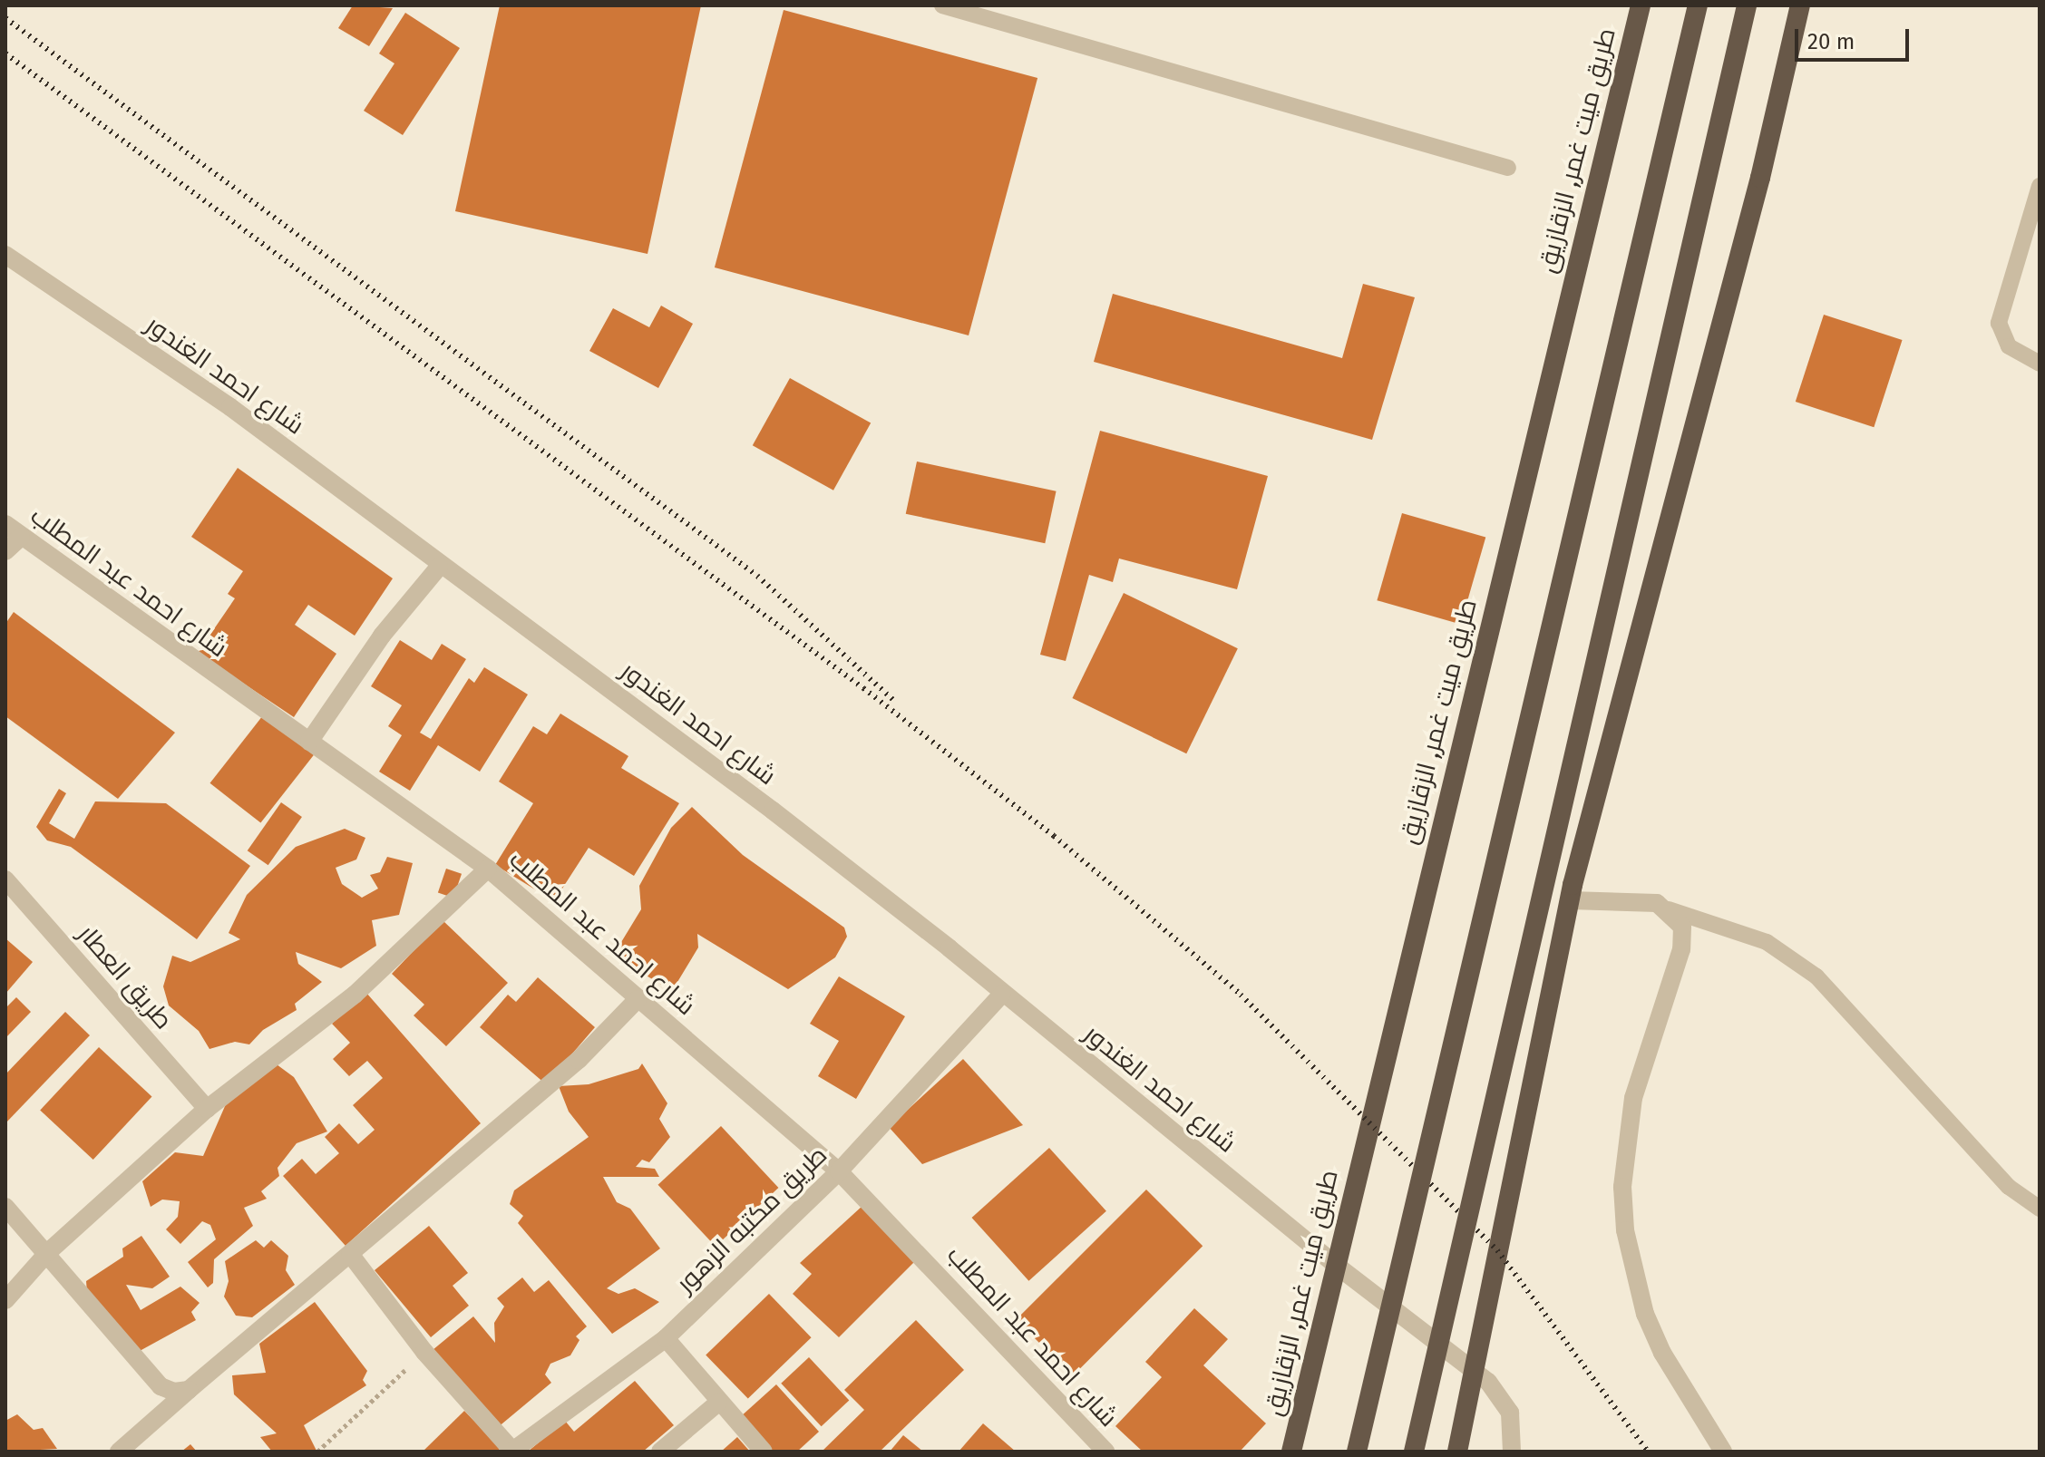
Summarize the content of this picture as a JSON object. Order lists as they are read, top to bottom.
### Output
{
  "streets": {
    "highway": ["طريق ميت غمر, الزقازيق"],
    "street": [
      "شارع احمد الغندور",
      "شارع احمد عبد المطلب",
      "طريق العطار",
      "طريق مكتبه الزهور"
    ]
  },
  "crossings": [
    ["طريق ميت غمر, الزقازيق", "شارع احمد الغندور"],
    ["شارع احمد الغندور", "طريق مكتبه الزهور"],
    ["شارع احمد عبد المطلب", "طريق مكتبه الزهور"]
  ],
  "scale_bar": "20 m"
}
